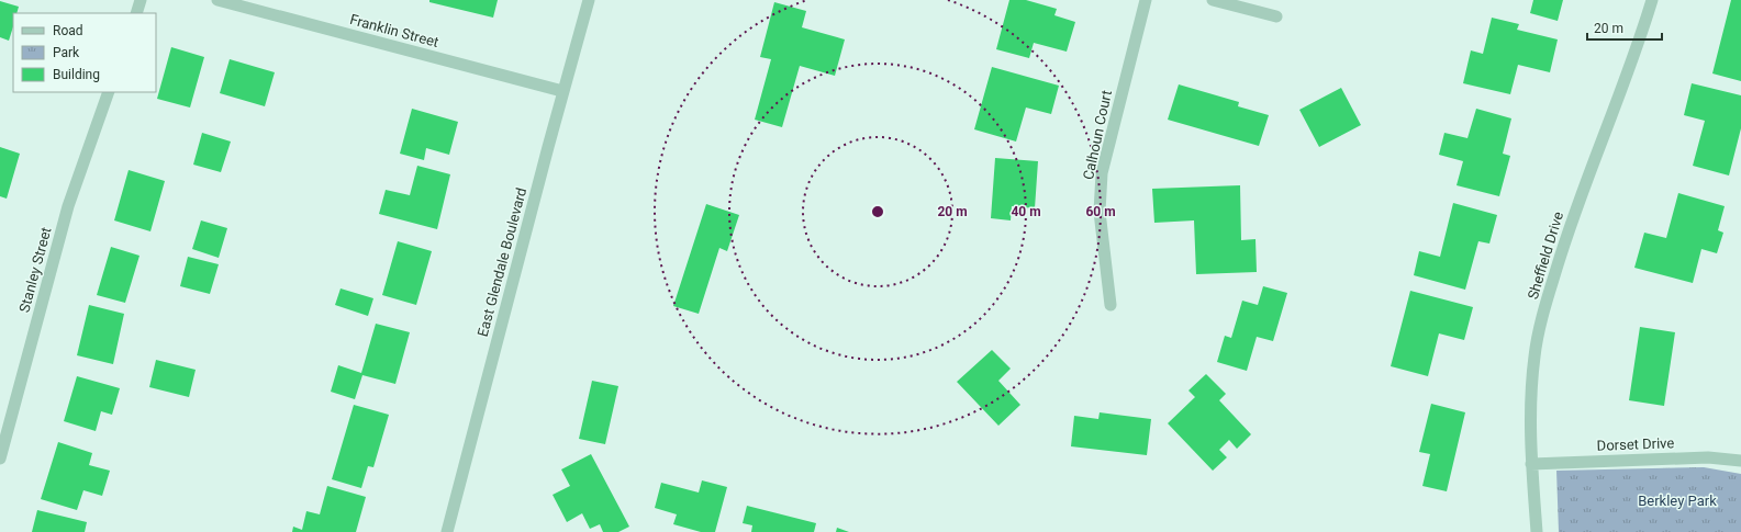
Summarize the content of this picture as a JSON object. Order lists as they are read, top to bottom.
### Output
{
  "streets": {
    "street": [
      "Franklin Street",
      "Calhoun Court",
      "Sheffield Drive",
      "East Glendale Boulevard",
      "Stanley Street",
      "Dorset Drive"
    ]
  },
  "crossings": [
    ["Franklin Street", "East Glendale Boulevard"],
    ["Sheffield Drive", "Dorset Drive"]
  ],
  "parks": ["Berkley Park"],
  "legend": ["Road", "Park", "Building"],
  "scale_bar": "20 m",
  "rings": ["20 m", "40 m", "60 m"]
}
